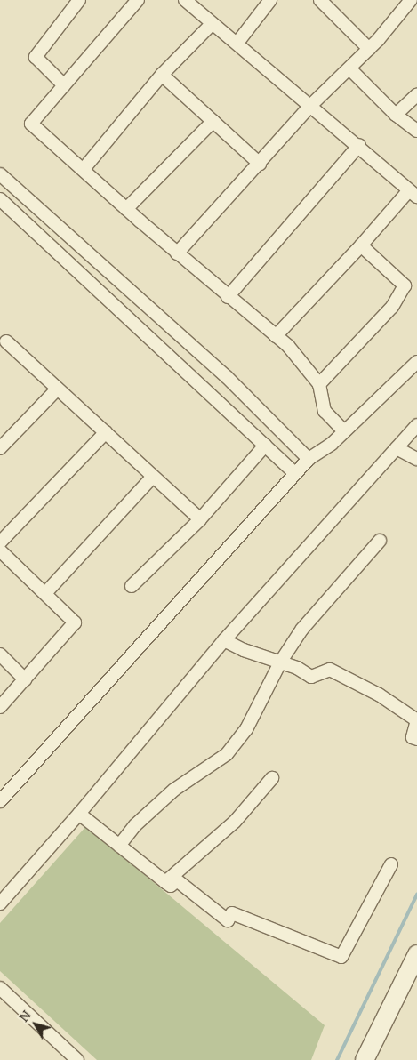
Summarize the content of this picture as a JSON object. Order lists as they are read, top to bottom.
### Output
{
  "north": "top left"
}
